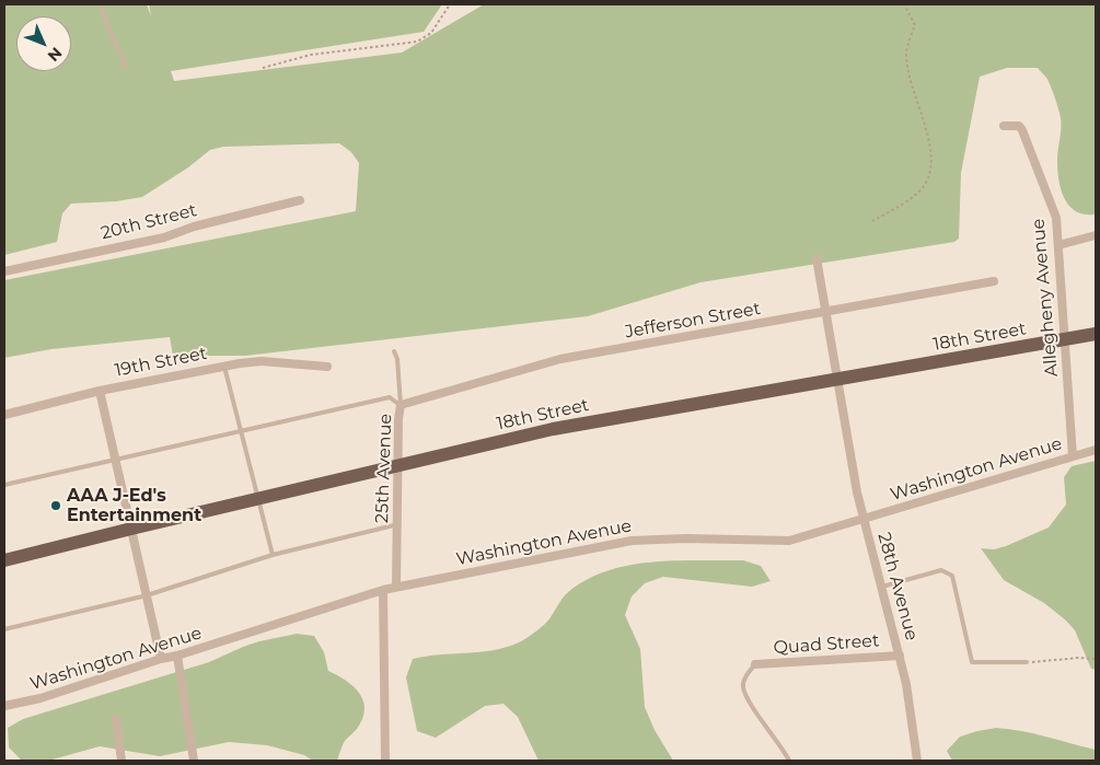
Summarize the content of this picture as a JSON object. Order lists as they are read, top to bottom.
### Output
{
  "streets": {
    "main road": ["18th Street"],
    "street": [
      "20th Street",
      "Allegheny Avenue",
      "Jefferson Street",
      "19th Street",
      "25th Avenue",
      "Washington Avenue",
      "28th Avenue",
      "Quad Street"
    ]
  },
  "crossings": [
    ["Allegheny Avenue", "18th Street"],
    ["Allegheny Avenue", "Washington Avenue"],
    ["Jefferson Street", "25th Avenue"],
    ["Jefferson Street", "28th Avenue"],
    ["18th Street", "25th Avenue"],
    ["18th Street", "28th Avenue"],
    ["25th Avenue", "Washington Avenue"],
    ["Washington Avenue", "28th Avenue"],
    ["28th Avenue", "Quad Street"]
  ],
  "places": ["AAA J-Ed's Entertainment"],
  "north": "bottom right"
}
